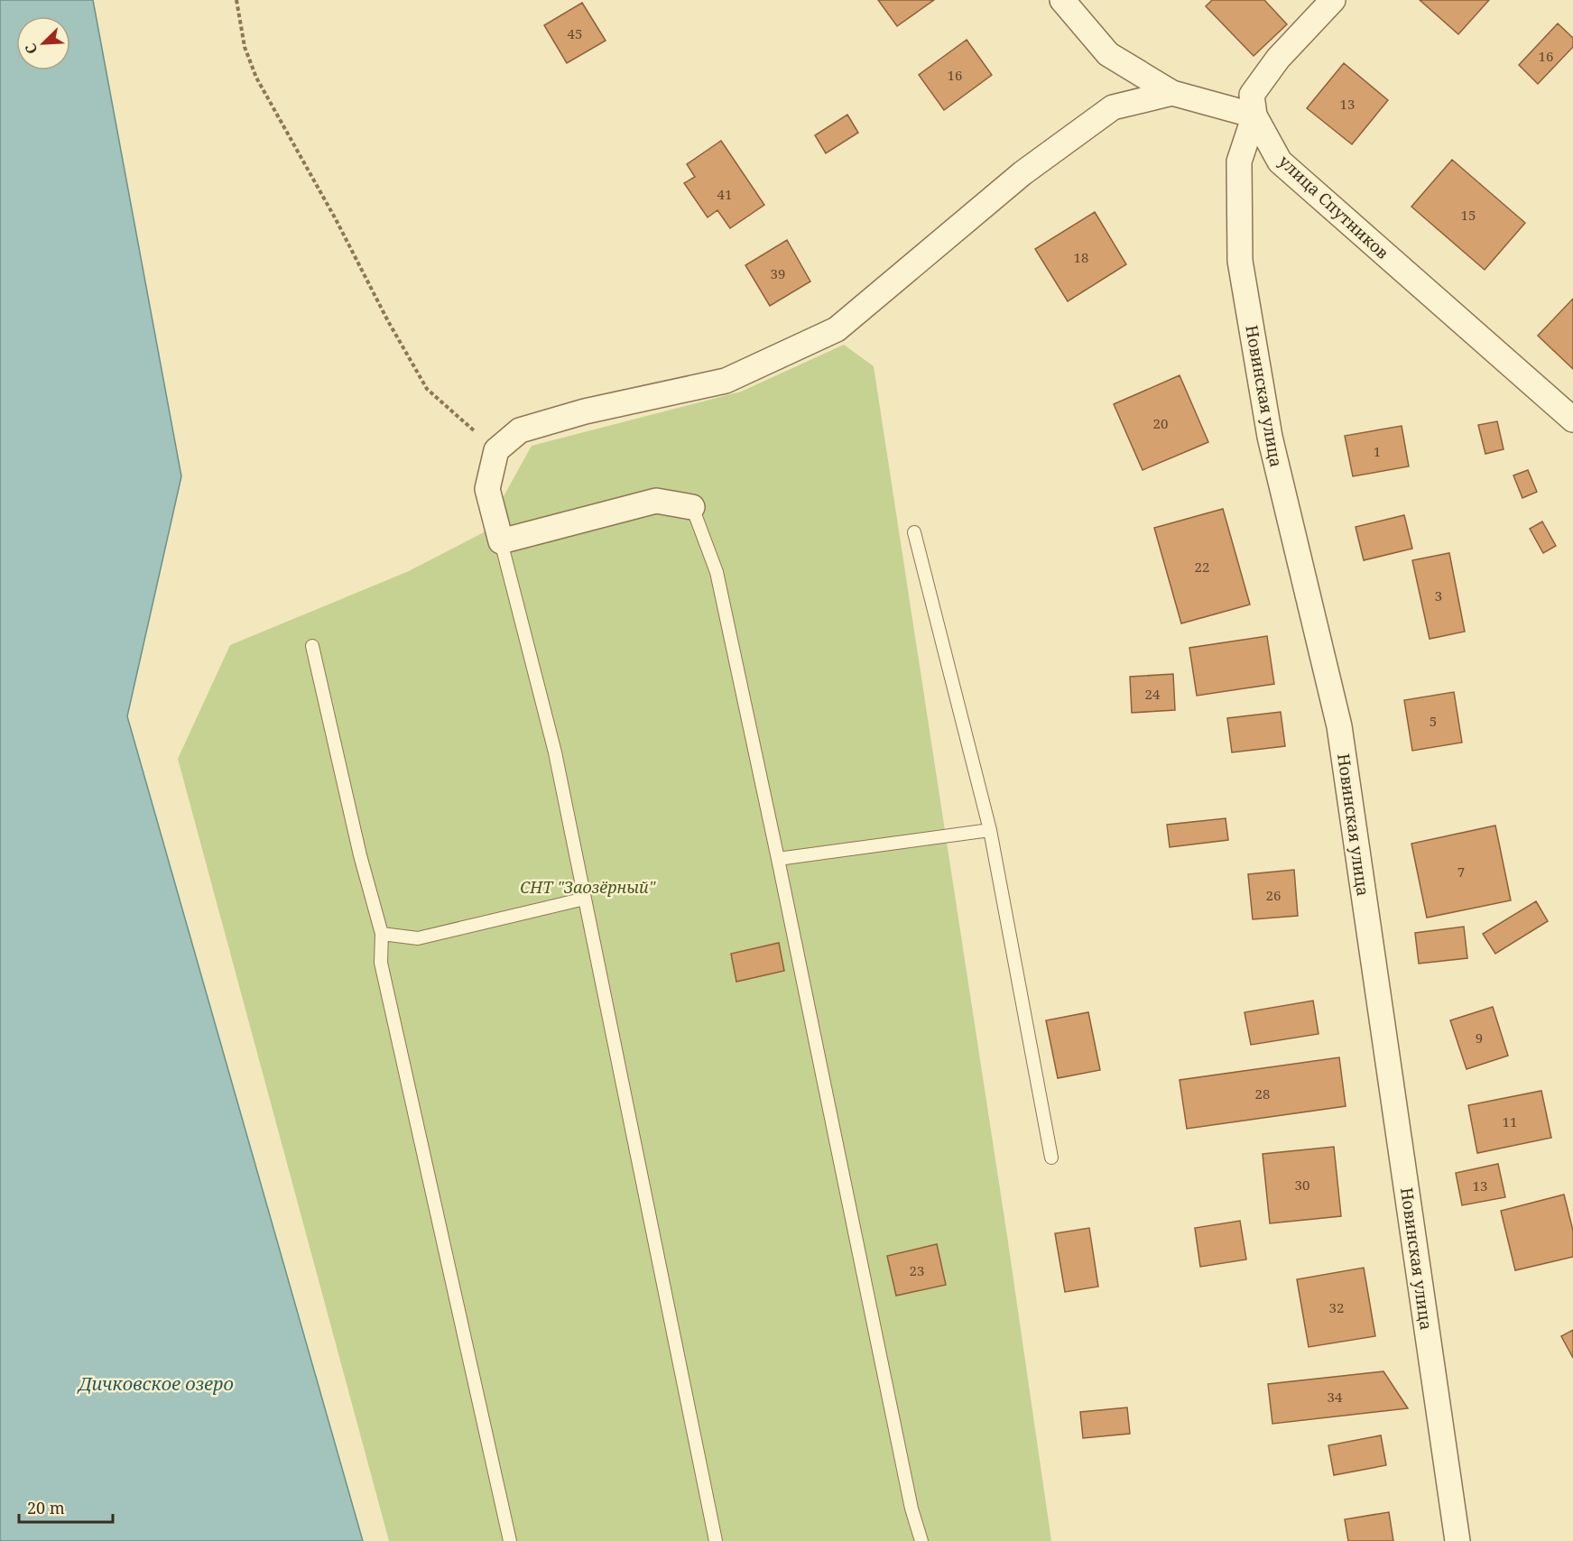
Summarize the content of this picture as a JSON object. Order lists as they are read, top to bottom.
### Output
{
  "streets": {
    "street": ["улица Спутников", "Новинская улица"]
  },
  "crossings": [
    ["улица Спутников", "Новинская улица"]
  ],
  "water": ["Дичковское озеро"],
  "parks": ["СНТ \"Заозёрный\""],
  "house_numbers": [
    "45",
    "16",
    "16",
    "13",
    "41",
    "15",
    "18",
    "39",
    "20",
    "1",
    "22",
    "3",
    "24",
    "5",
    "7",
    "26",
    "9",
    "28",
    "11",
    "30",
    "13",
    "23",
    "32",
    "34"
  ],
  "scale_bar": "20 m",
  "north": "bottom left"
}
